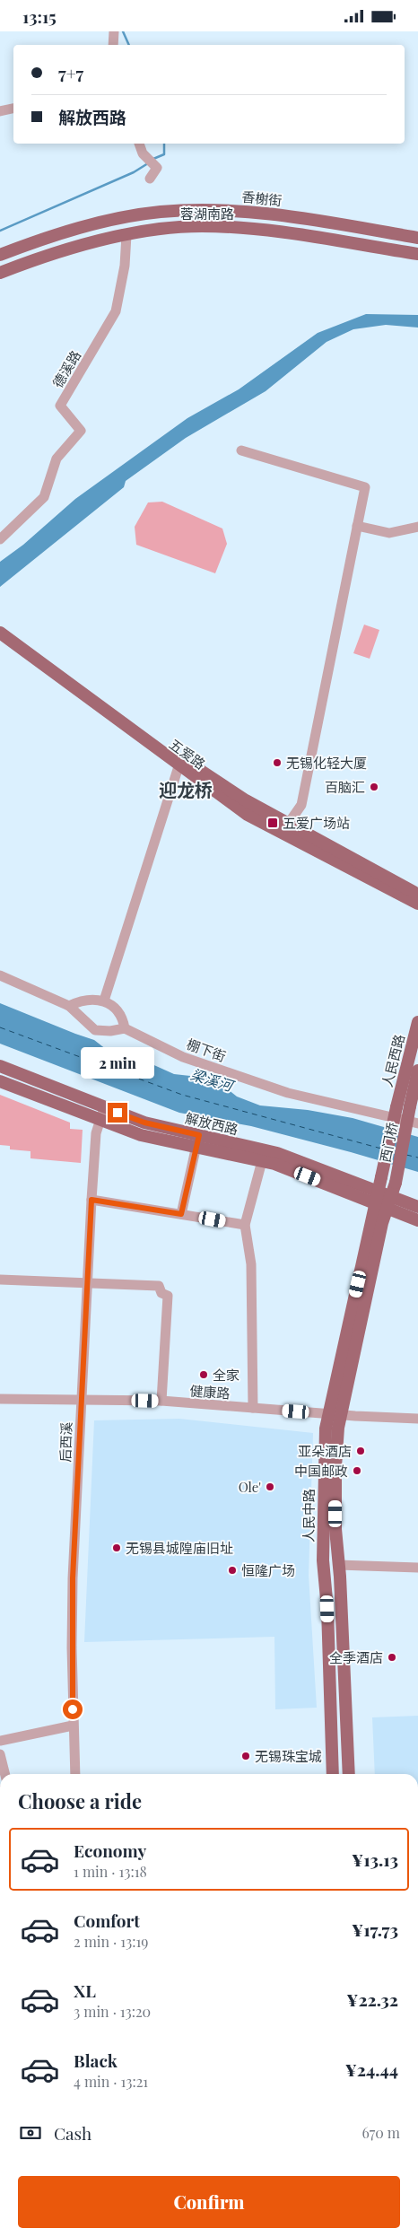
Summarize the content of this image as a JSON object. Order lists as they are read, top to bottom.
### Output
{
  "streets": {
    "main road": [
      "香榭街",
      "蓉湖南路",
      "五爱路",
      "人民西路",
      "解放西路",
      "西门桥",
      "人民中路"
    ],
    "street": [
      "德溪路",
      "棚下街",
      "健康路",
      "后西溪"
    ]
  },
  "crossings": [
    ["蓉湖南路", "德溪路"],
    ["人民西路", "西门桥"],
    ["解放西路", "后西溪"],
    ["解放西路", "人民中路"],
    ["西门桥", "人民中路"],
    ["健康路", "后西溪"],
    ["健康路", "人民中路"]
  ],
  "districts": ["迎龙桥"],
  "water": ["梁溪河"],
  "places": {
    "other": [
      "无锡化轻大厦",
      "百脑汇",
      "全家",
      "亚朵酒店",
      "中国邮政",
      "Ole'",
      "无锡县城隍庙旧址",
      "恒隆广场",
      "全季酒店",
      "无锡珠宝城"
    ],
    "transit": ["五爱广场站"]
  },
  "page": {
    "status": "13:15",
    "banner": ["7+7", "解放西路"],
    "bubble": "2 min",
    "heading": "Choose a ride",
    "list": [
      {
        "name": "Economy",
        "note": "1 min · 13:18",
        "value": "¥13.13"
      },
      {
        "name": "Comfort",
        "note": "2 min · 13:19",
        "value": "¥17.73"
      },
      {
        "name": "XL",
        "note": "3 min · 13:20",
        "value": "¥22.32"
      },
      {
        "name": "Black",
        "note": "4 min · 13:21",
        "value": "¥24.44"
      }
    ],
    "pay": ["Cash", "670 m"],
    "buttons": "Confirm"
  }
}
